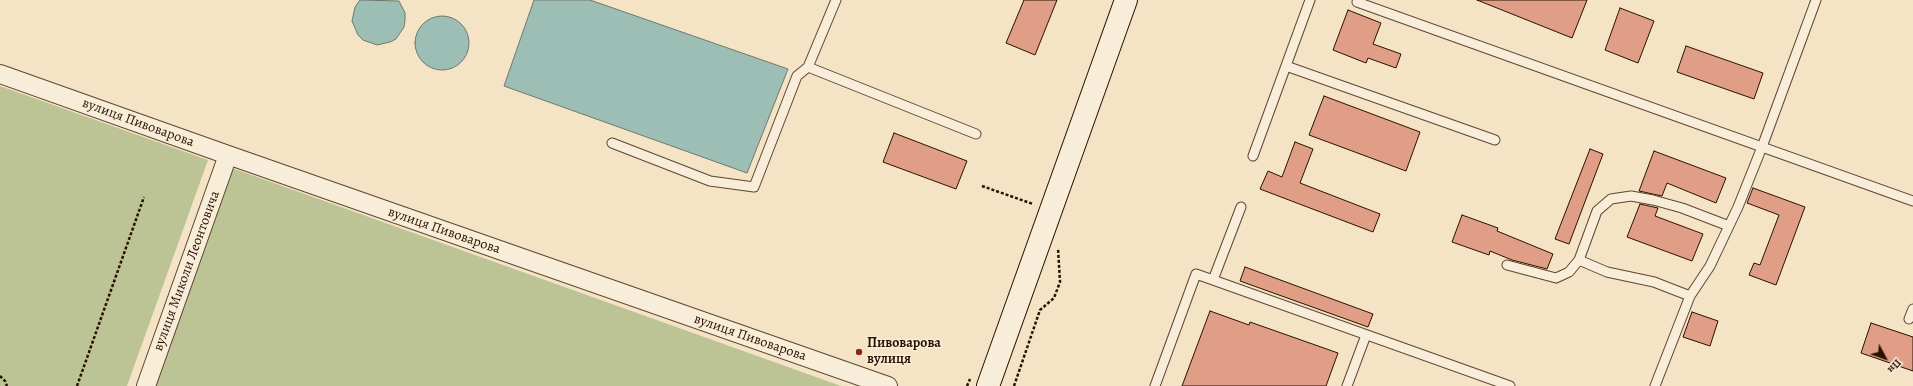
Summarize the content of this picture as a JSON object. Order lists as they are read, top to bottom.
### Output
{
  "streets": {
    "street": ["вулиця Пивоварова", "вулиця Миколи Леонтовича"]
  },
  "crossings": [
    ["вулиця Пивоварова", "вулиця Миколи Леонтовича"]
  ],
  "places": ["Пивоварова вулиця"],
  "north": "bottom right"
}
